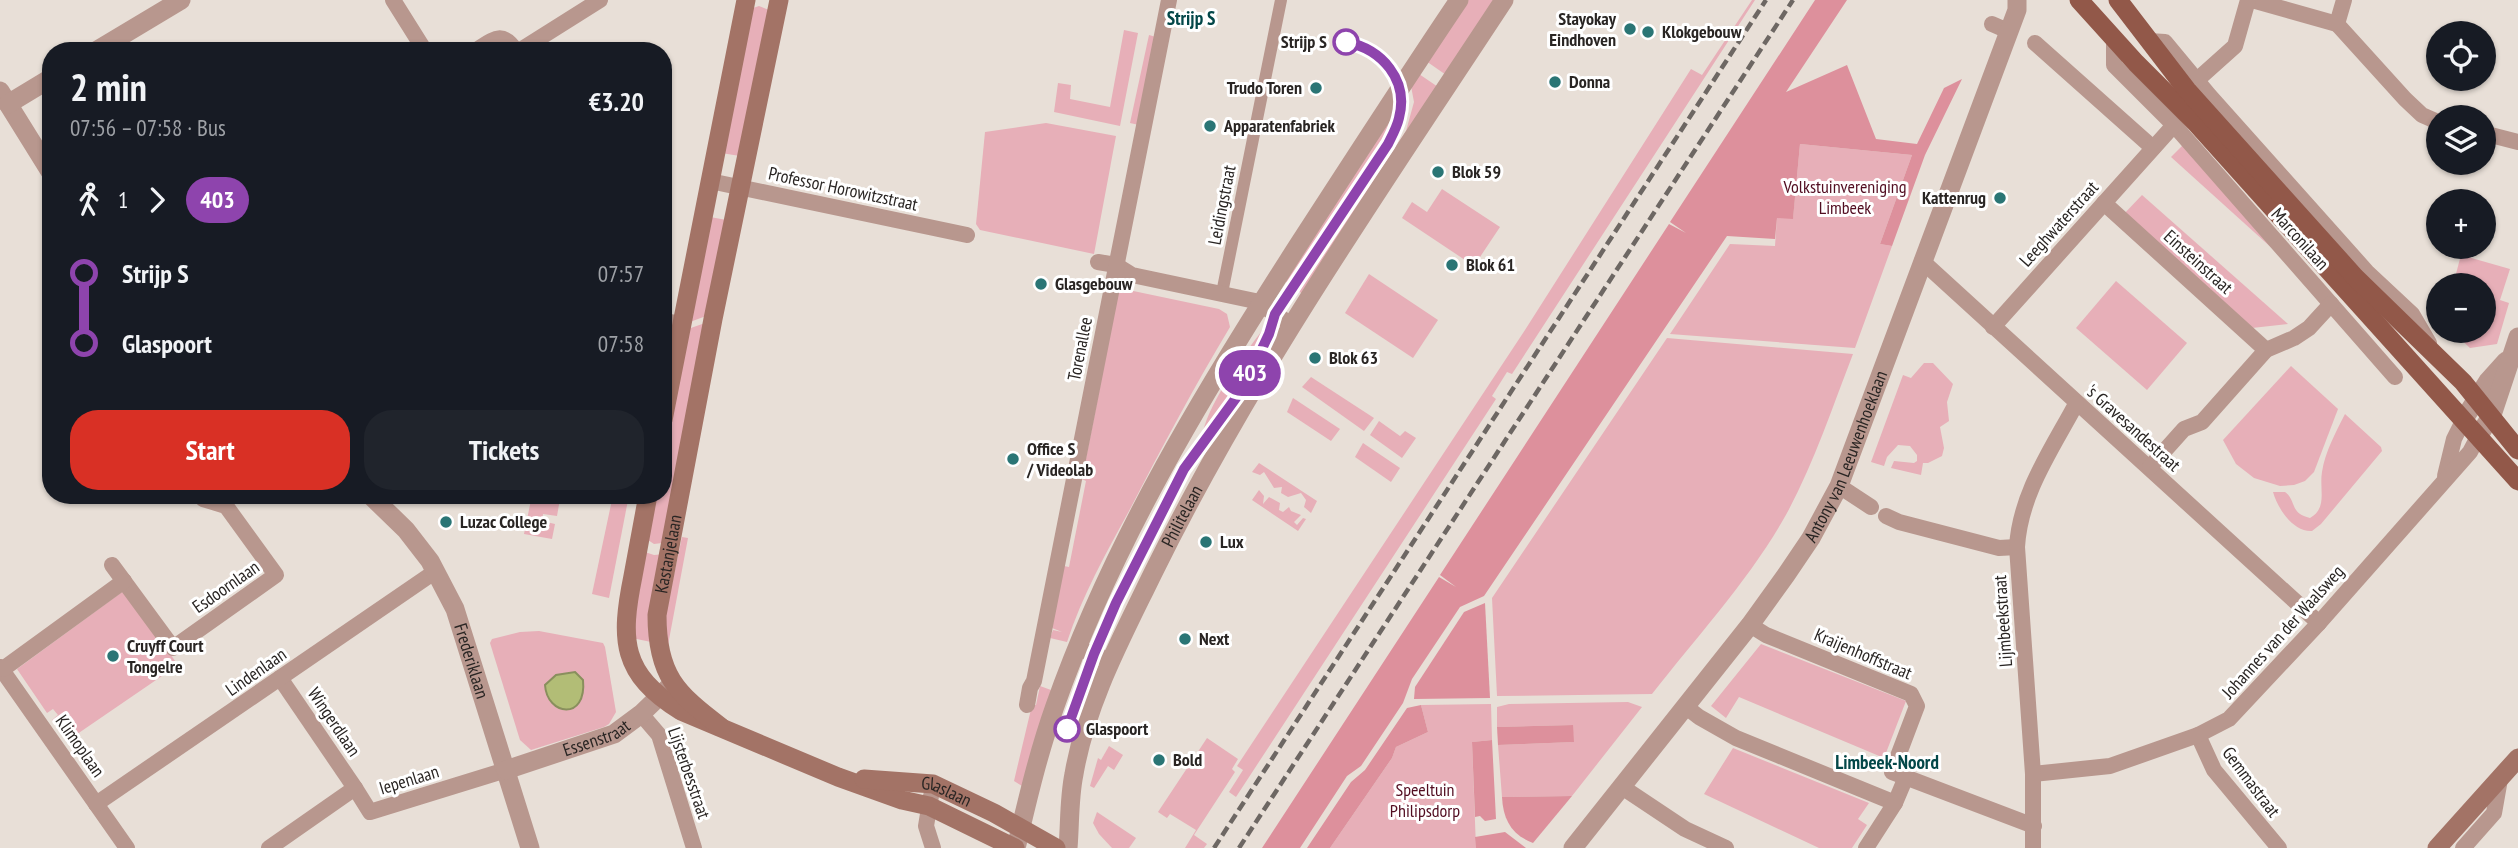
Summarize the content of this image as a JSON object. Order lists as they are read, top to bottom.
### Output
{
  "streets": {
    "main road": ["Marconilaan", "Kastanjelaan", "Glaslaan"],
    "street": [
      "Professor Horowitzstraat",
      "Leidingstraat",
      "Leeghwaterstraat",
      "Einsteinstraat",
      "Torenallee",
      "'s Gravesandestraat",
      "Antony van Leeuwenhoeklaan",
      "Philitelaan",
      "Esdoornlaan",
      "Lijmbeekstraat",
      "Johannes van der Waalsweg",
      "Kraijenhoffstraat",
      "Frederiklaan",
      "Lindenlaan",
      "Wingerdlaan",
      "Essenstraat",
      "Klimoplaan",
      "Lijsterbesstraat",
      "Iepenlaan",
      "Gemmastraat"
    ]
  },
  "crossings": [
    ["Professor Horowitzstraat", "Kastanjelaan"],
    ["Leeghwaterstraat", "Einsteinstraat"],
    ["Leeghwaterstraat", "'s Gravesandestraat"],
    ["Marconilaan", "Johannes van der Waalsweg"],
    ["'s Gravesandestraat", "Antony van Leeuwenhoeklaan"],
    ["'s Gravesandestraat", "Lijmbeekstraat"],
    ["'s Gravesandestraat", "Johannes van der Waalsweg"],
    ["Antony van Leeuwenhoeklaan", "Kraijenhoffstraat"],
    ["Kastanjelaan", "Essenstraat"],
    ["Kastanjelaan", "Glaslaan"],
    ["Lijmbeekstraat", "Johannes van der Waalsweg"],
    ["Johannes van der Waalsweg", "Gemmastraat"],
    ["Frederiklaan", "Lindenlaan"],
    ["Frederiklaan", "Essenstraat"],
    ["Frederiklaan", "Iepenlaan"],
    ["Lindenlaan", "Wingerdlaan"],
    ["Lindenlaan", "Klimoplaan"],
    ["Wingerdlaan", "Iepenlaan"],
    ["Essenstraat", "Lijsterbesstraat"],
    ["Essenstraat", "Iepenlaan"]
  ],
  "districts": ["Strijp S", "Limbeek-Noord"],
  "parks": ["Volkstuinvereniging Limbeek", "Speeltuin Philipsdorp"],
  "places": [
    "Stayokay Eindhoven",
    "Klokgebouw",
    "Strijp S",
    "Donna",
    "Trudo Toren",
    "Apparatenfabriek",
    "Blok 59",
    "Kattenrug",
    "Blok 61",
    "Glasgebouw",
    "Blok 63",
    "Office S / Videolab",
    "Luzac College",
    "Lux",
    "Next",
    "Cruyff Court Tongelre",
    "Glaspoort",
    "Bold"
  ],
  "lines": ["bus line 403"],
  "page": {
    "on_map": "403",
    "map_buttons": ["+", "−"],
    "heading": ["2 min", "07:56 – 07:58 · Bus", "€3.20"],
    "legs": ["1", "403"],
    "list": [
      {
        "name": "Strijp S",
        "value": "07:57"
      },
      {
        "name": "Glaspoort",
        "value": "07:58"
      }
    ],
    "buttons": ["Start", "Tickets"]
  }
}
